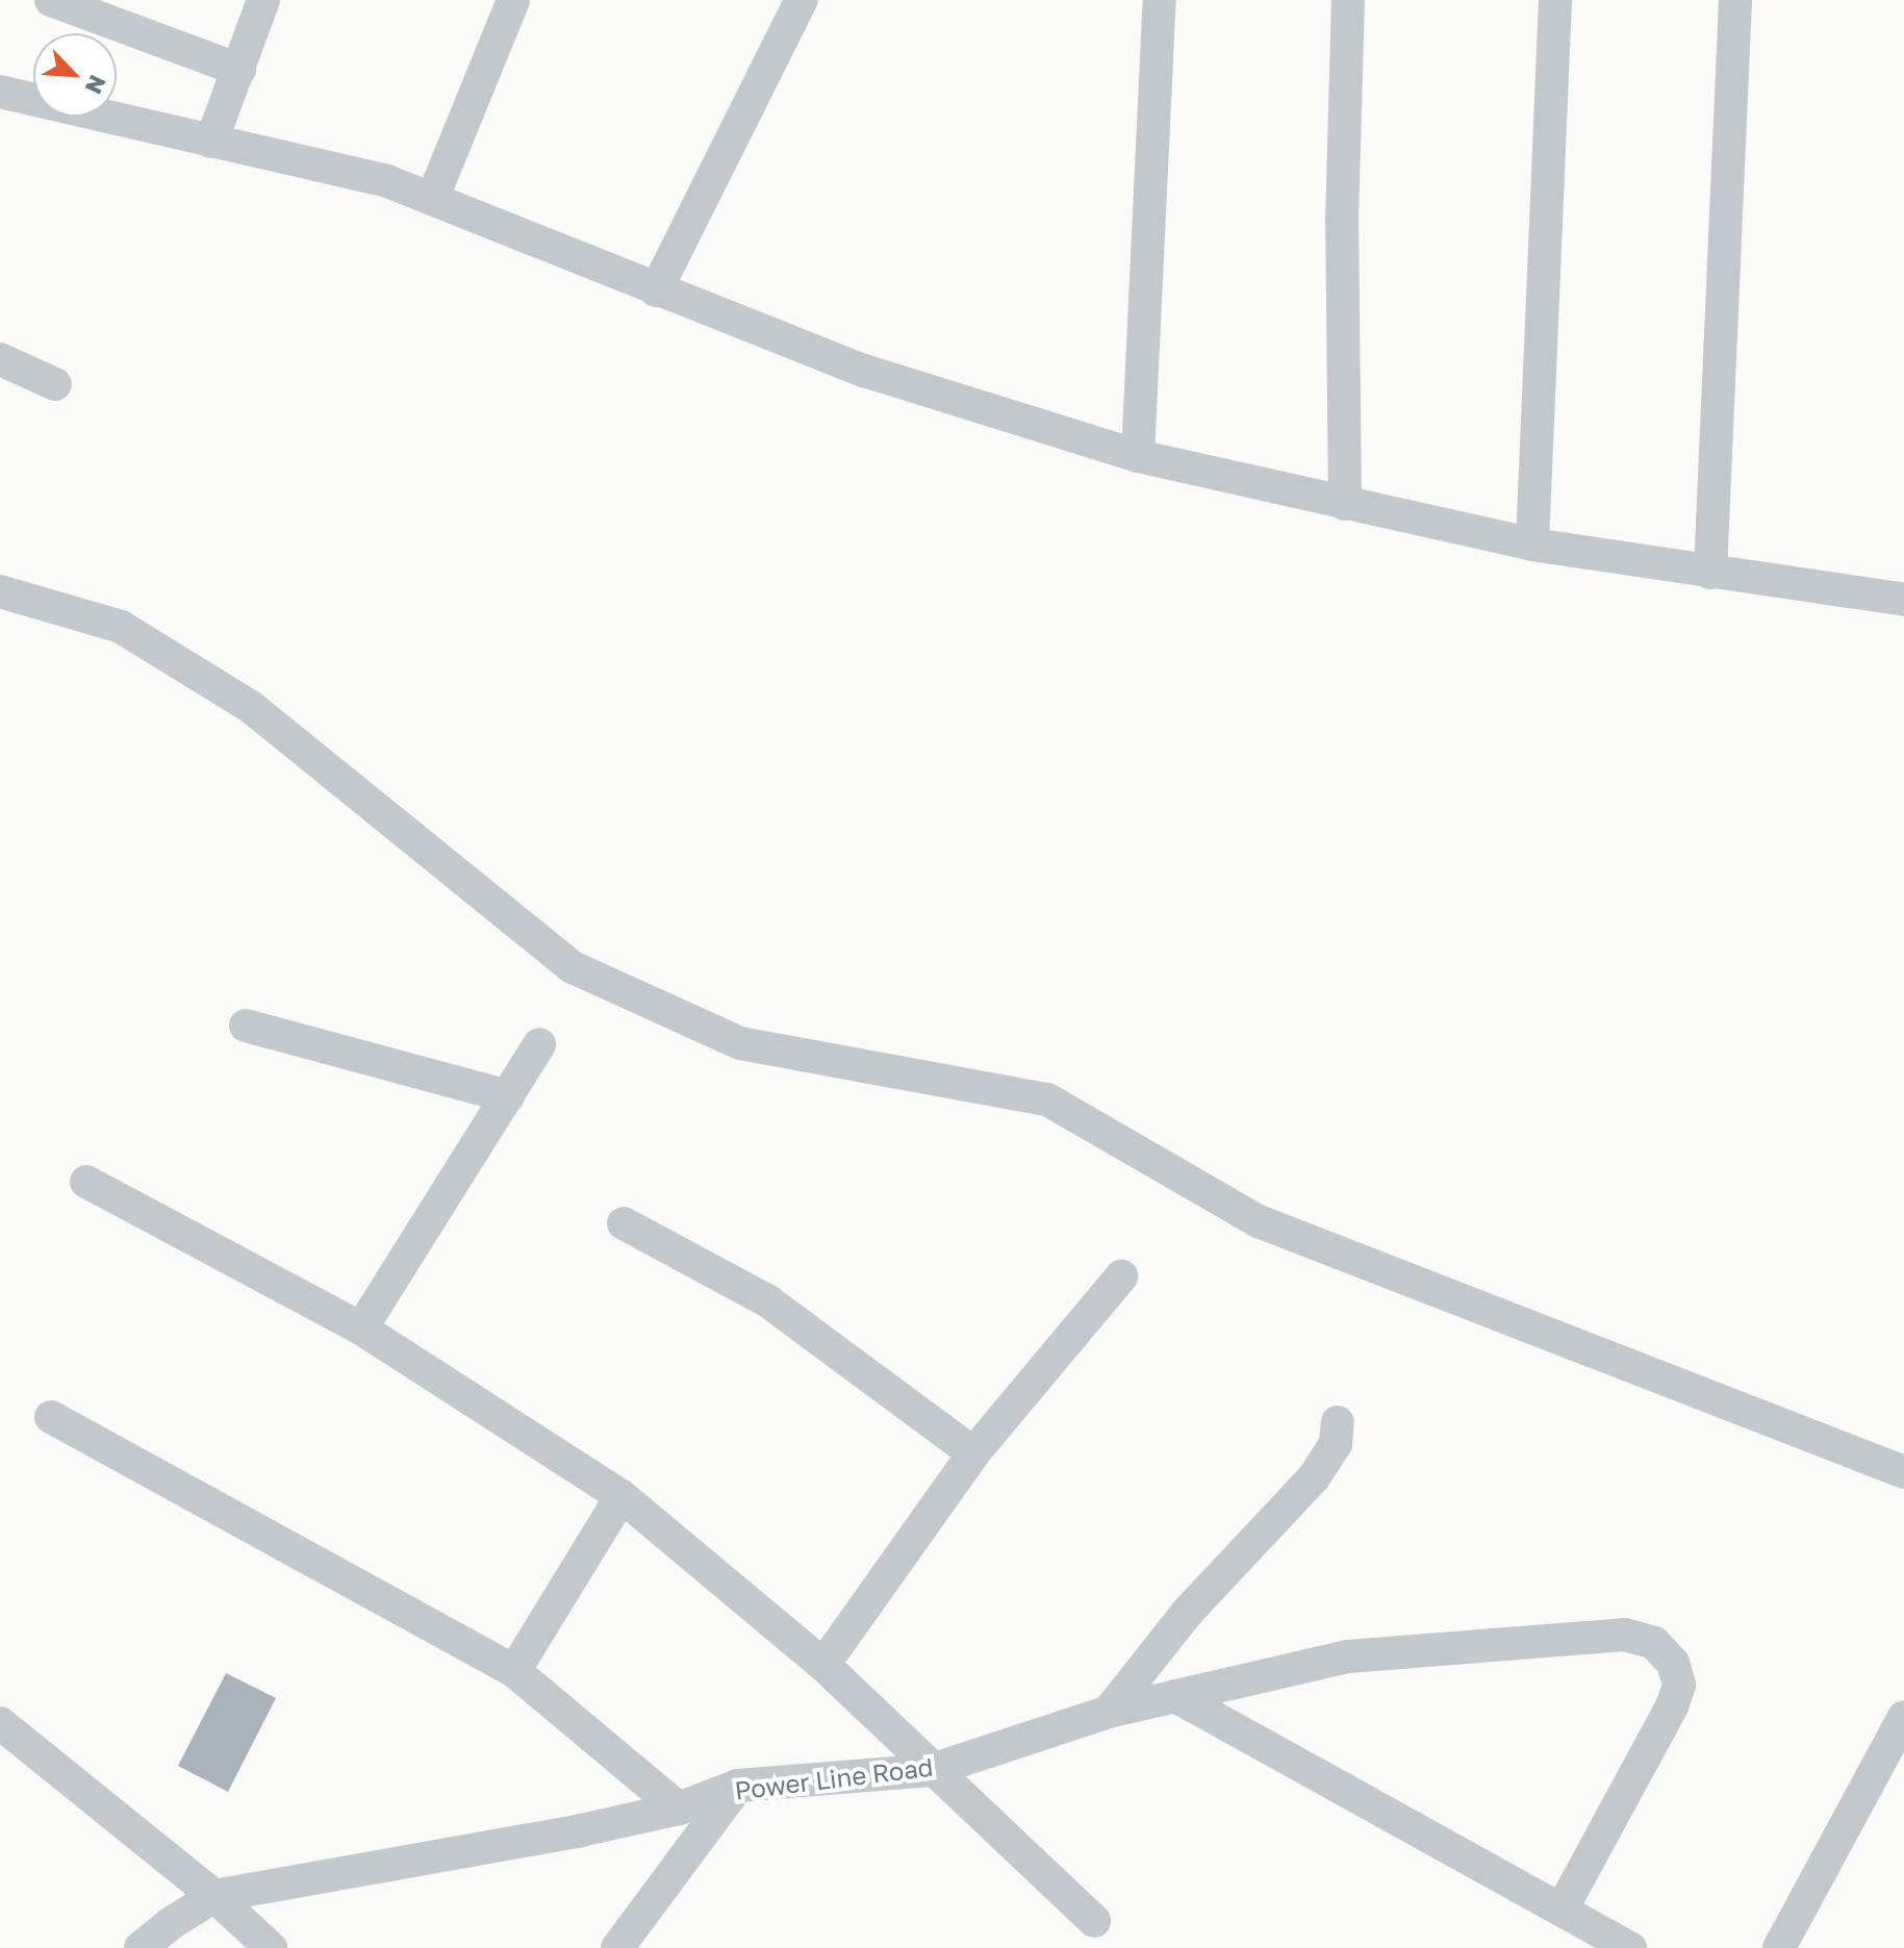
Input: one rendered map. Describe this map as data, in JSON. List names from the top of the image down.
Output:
{
  "streets": {
    "street": ["Power Line Road"]
  },
  "north": "bottom right"
}
